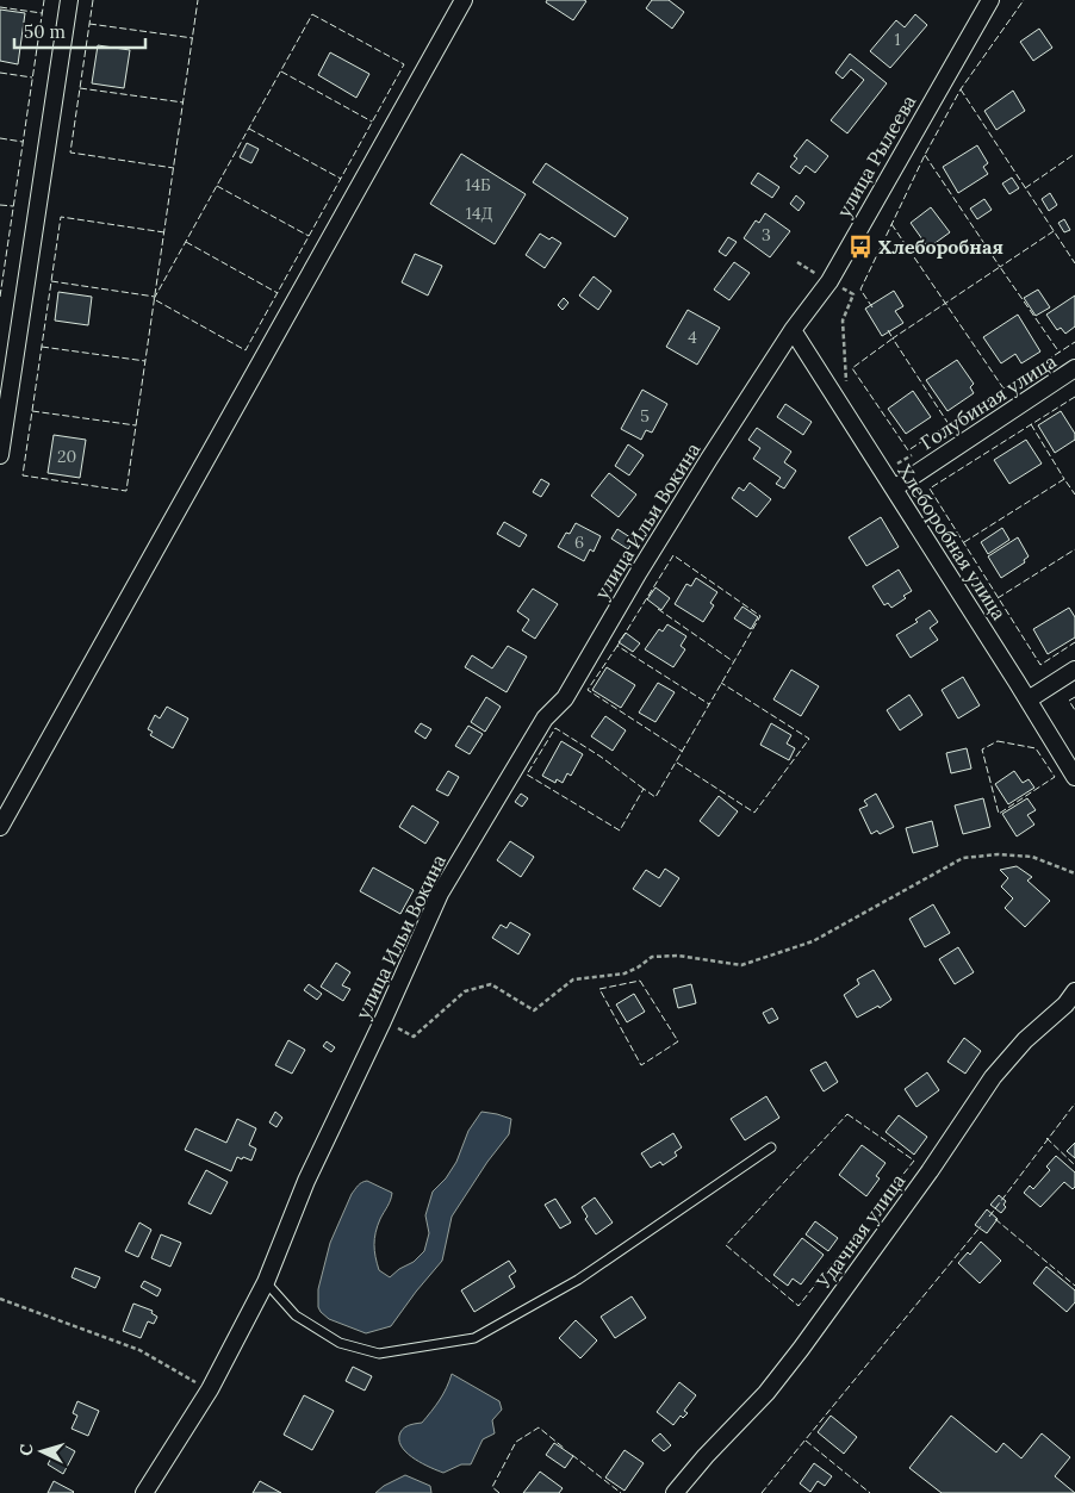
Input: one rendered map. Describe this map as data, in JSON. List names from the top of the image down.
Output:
{
  "streets": {
    "street": [
      "улица Рылеева",
      "Голубиная улица",
      "улица Ильи Вокина",
      "Хлеборобная улица",
      "Удачная улица"
    ]
  },
  "crossings": [
    ["улица Рылеева", "улица Ильи Вокина"],
    ["улица Рылеева", "Хлеборобная улица"],
    ["Голубиная улица", "Хлеборобная улица"],
    ["улица Ильи Вокина", "Хлеборобная улица"]
  ],
  "places": {
    "bus stop": ["Хлеборобная"]
  },
  "house_numbers": [
    "1",
    "14Б",
    "14Д",
    "3",
    "4",
    "5",
    "20",
    "6"
  ],
  "scale_bar": "50 m",
  "north": "left"
}
